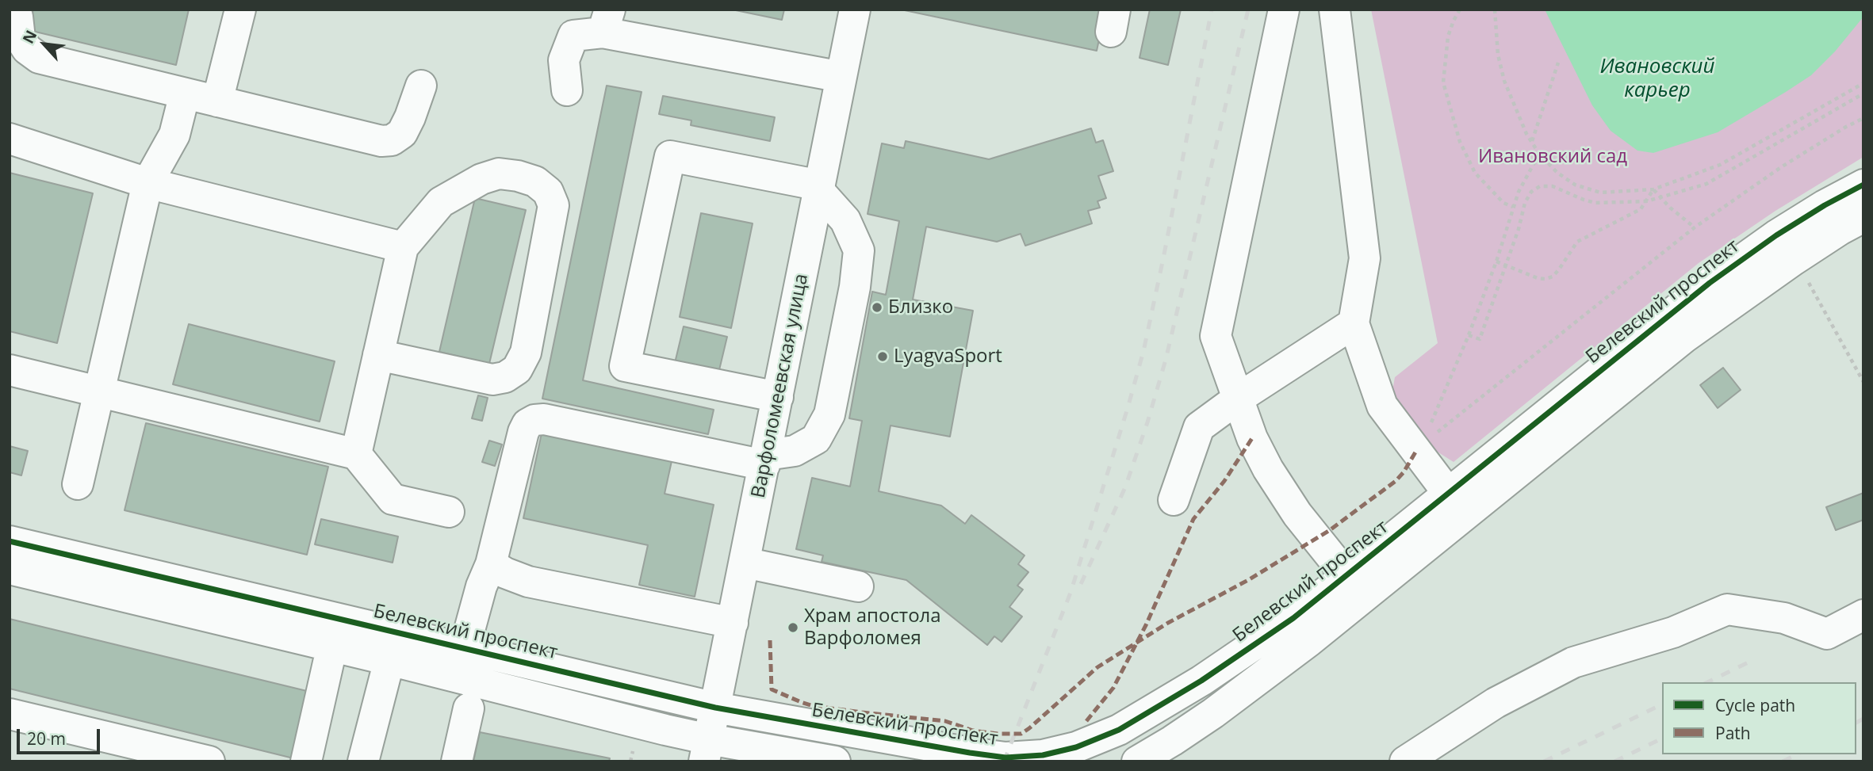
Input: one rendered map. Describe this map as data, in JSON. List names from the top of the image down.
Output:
{
  "streets": {
    "street": ["Белевский проспект", "Варфоломеевская улица"]
  },
  "crossings": [
    ["Белевский проспект", "Варфоломеевская улица"]
  ],
  "water": ["Ивановский карьер"],
  "parks": ["Ивановский сад"],
  "places": ["Близко", "LyagvaSport", "Храм апостола Варфоломея"],
  "legend": ["Cycle path", "Path"],
  "scale_bar": "20 m",
  "north": "top left"
}
